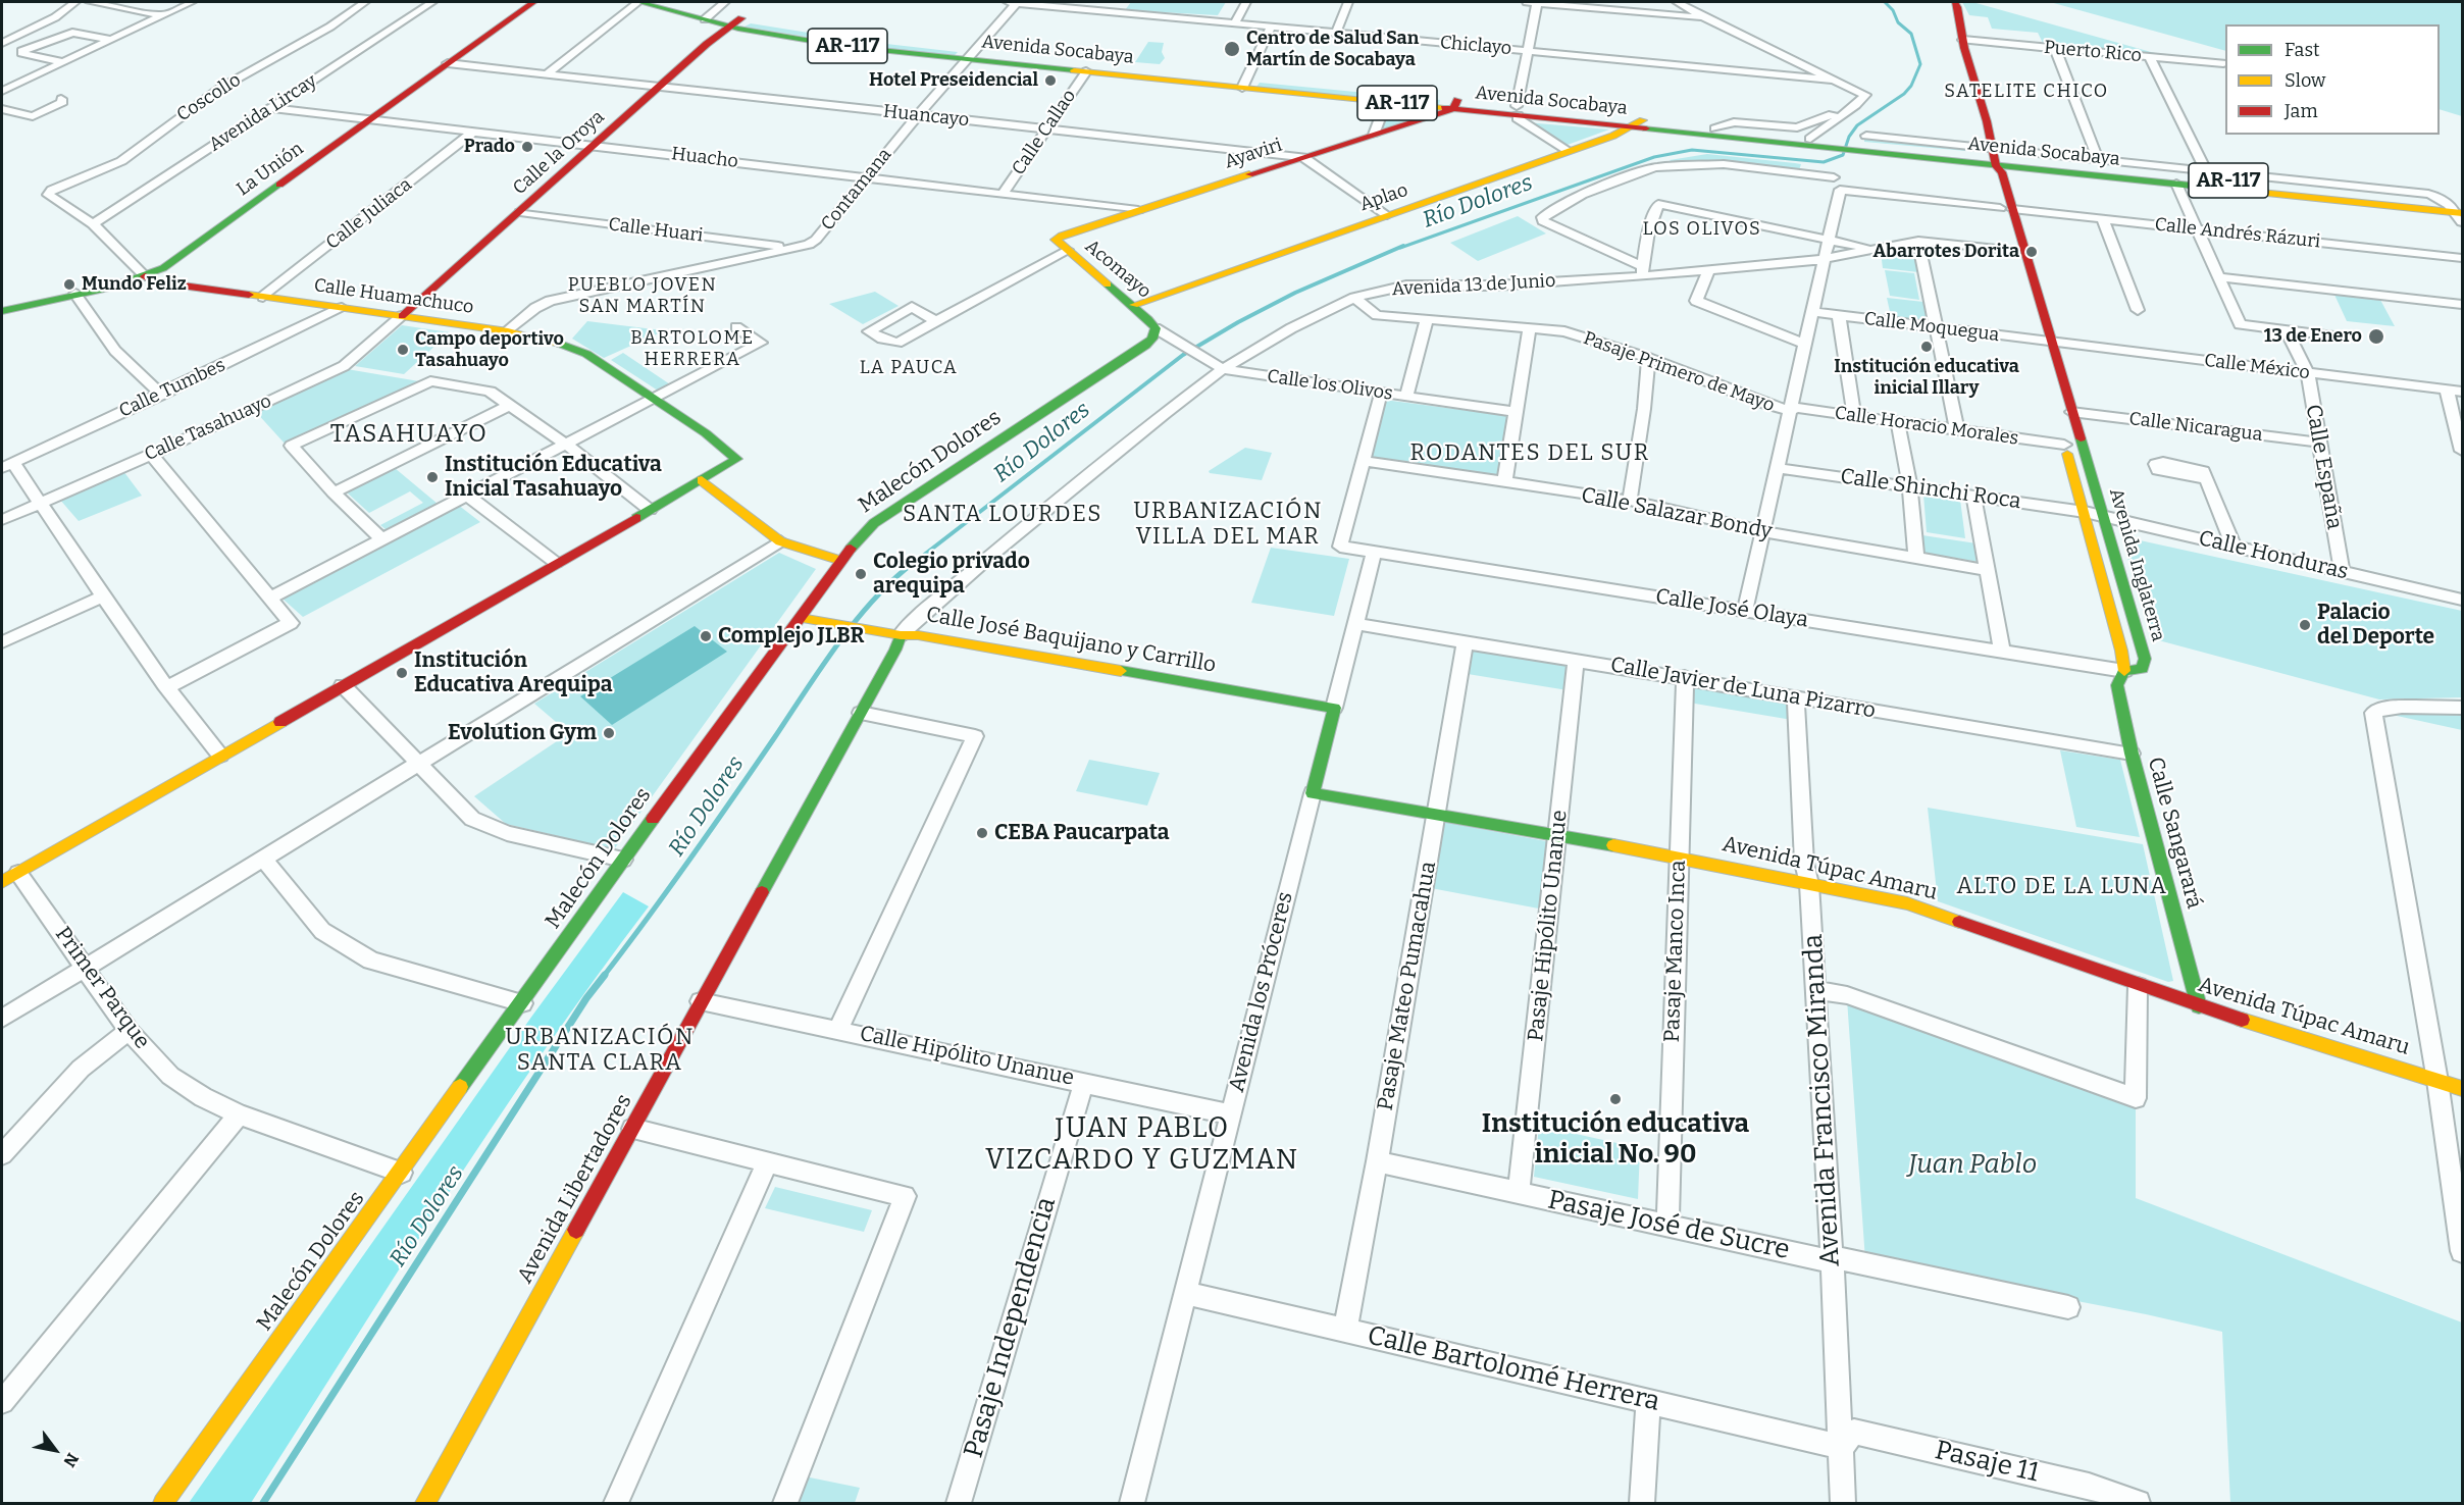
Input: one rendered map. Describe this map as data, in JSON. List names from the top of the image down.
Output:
{
  "streets": {
    "street": [
      "AR-117",
      "Chiclayo",
      "Avenida Socabaya",
      "Puerto Rico",
      "Coscollo",
      "Avenida Lircay",
      "Huancayo",
      "Calle Callao",
      "Calle la Oroya",
      "Ayaviri",
      "Huacho",
      "La Unión",
      "Contamana",
      "Aplao",
      "Calle Juliaca",
      "Calle Huari",
      "Calle Andrés Rázuri",
      "Acomayo",
      "Avenida 13 de Junio",
      "Calle Huamachuco",
      "Calle Moquegua",
      "Calle México",
      "Pasaje Primero de Mayo",
      "Calle los Olivos",
      "Calle Tumbes",
      "Calle Horacio Morales",
      "Calle Nicaragua",
      "Calle Tasahuayo",
      "Malecón Dolores",
      "Calle España",
      "Calle Shinchi Roca",
      "Calle Salazar Bondy",
      "Calle Honduras",
      "Avenida Inglaterra",
      "Calle José Olaya",
      "Calle José Baquijano y Carrillo",
      "Calle Javier de Luna Pizarro",
      "Calle Sangarará",
      "Avenida Túpac Amaru",
      "Pasaje Hipólito Unanue",
      "Pasaje Manco Inca",
      "Pasaje Mateo Pumacahua",
      "Primer Parque",
      "Avenida los Próceres",
      "Calle Hipólito Unanue",
      "Avenida Francisco Miranda",
      "Avenida Libertadores",
      "Pasaje José de Sucre",
      "Pasaje Independencia",
      "Calle Bartolomé Herrera",
      "Pasaje 11"
    ]
  },
  "crossings": [
    ["Chiclayo", "Contamana"],
    ["Avenida Socabaya", "Calle Callao"],
    ["Avenida Socabaya", "Calle la Oroya"],
    ["Avenida Socabaya", "Ayaviri"],
    ["Avenida Socabaya", "Contamana"],
    ["Avenida Socabaya", "Aplao"],
    ["Avenida Socabaya", "Avenida Inglaterra"],
    ["Puerto Rico", "Avenida Inglaterra"],
    ["Coscollo", "Calle Huamachuco"],
    ["Avenida Lircay", "Huacho"],
    ["Avenida Lircay", "Calle Huamachuco"],
    ["Huancayo", "Calle Callao"],
    ["Huancayo", "Calle la Oroya"],
    ["Huancayo", "Ayaviri"],
    ["Huancayo", "La Unión"],
    ["Huancayo", "Contamana"],
    ["Huancayo", "Aplao"],
    ["Calle Callao", "Huacho"],
    ["Calle la Oroya", "Huacho"],
    ["Calle la Oroya", "Calle Huari"],
    ["Calle la Oroya", "Calle Huamachuco"],
    ["Calle la Oroya", "Calle Tasahuayo"],
    ["Ayaviri", "Huacho"],
    ["Ayaviri", "Acomayo"],
    ["Huacho", "La Unión"],
    ["Huacho", "Contamana"],
    ["Huacho", "Calle Juliaca"],
    ["La Unión", "Calle Huamachuco"],
    ["Contamana", "Calle Huari"],
    ["Contamana", "Calle Huamachuco"],
    ["Aplao", "Acomayo"],
    ["Calle Juliaca", "Calle Huamachuco"],
    ["Calle Andrés Rázuri", "Avenida 13 de Junio"],
    ["Calle Andrés Rázuri", "Avenida Inglaterra"],
    ["Acomayo", "Calle los Olivos"],
    ["Acomayo", "Malecón Dolores"],
    ["Avenida 13 de Junio", "Pasaje Primero de Mayo"],
    ["Avenida 13 de Junio", "Calle los Olivos"],
    ["Avenida 13 de Junio", "Avenida Inglaterra"],
    ["Avenida 13 de Junio", "Calle José Baquijano y Carrillo"],
    ["Avenida 13 de Junio", "Avenida Libertadores"],
    ["Calle Huamachuco", "Calle Tumbes"],
    ["Calle Huamachuco", "Calle Tasahuayo"],
    ["Calle Moquegua", "Calle México"],
    ["Calle Moquegua", "Avenida Inglaterra"],
    ["Calle México", "Calle España"],
    ["Calle México", "Avenida Inglaterra"],
    ["Pasaje Primero de Mayo", "Calle Horacio Morales"],
    ["Calle los Olivos", "Malecón Dolores"],
    ["Calle Horacio Morales", "Avenida Inglaterra"],
    ["Calle Nicaragua", "Calle España"],
    ["Calle Nicaragua", "Avenida Inglaterra"],
    ["Malecón Dolores", "Calle José Baquijano y Carrillo"],
    ["Malecón Dolores", "Primer Parque"],
    ["Calle España", "Calle Honduras"],
    ["Calle Shinchi Roca", "Calle Honduras"],
    ["Calle Shinchi Roca", "Avenida Inglaterra"],
    ["Calle Salazar Bondy", "Calle José Olaya"],
    ["Calle Honduras", "Avenida Inglaterra"],
    ["Avenida Inglaterra", "Calle José Olaya"],
    ["Avenida Inglaterra", "Calle Sangarará"],
    ["Calle José Olaya", "Calle Sangarará"],
    ["Calle José Olaya", "Avenida los Próceres"],
    ["Calle José Baquijano y Carrillo", "Avenida los Próceres"],
    ["Calle José Baquijano y Carrillo", "Avenida Libertadores"],
    ["Calle Javier de Luna Pizarro", "Calle Sangarará"],
    ["Calle Javier de Luna Pizarro", "Pasaje Hipólito Unanue"],
    ["Calle Javier de Luna Pizarro", "Pasaje Manco Inca"],
    ["Calle Javier de Luna Pizarro", "Pasaje Mateo Pumacahua"],
    ["Calle Javier de Luna Pizarro", "Avenida los Próceres"],
    ["Calle Javier de Luna Pizarro", "Avenida Francisco Miranda"],
    ["Calle Sangarará", "Avenida Túpac Amaru"],
    ["Avenida Túpac Amaru", "Pasaje Hipólito Unanue"],
    ["Avenida Túpac Amaru", "Pasaje Manco Inca"],
    ["Avenida Túpac Amaru", "Pasaje Mateo Pumacahua"],
    ["Avenida Túpac Amaru", "Avenida los Próceres"],
    ["Avenida Túpac Amaru", "Avenida Francisco Miranda"],
    ["Pasaje Hipólito Unanue", "Pasaje José de Sucre"],
    ["Pasaje Manco Inca", "Pasaje José de Sucre"],
    ["Pasaje Mateo Pumacahua", "Pasaje José de Sucre"],
    ["Pasaje Mateo Pumacahua", "Calle Bartolomé Herrera"],
    ["Avenida los Próceres", "Calle Hipólito Unanue"],
    ["Avenida los Próceres", "Calle Bartolomé Herrera"],
    ["Calle Hipólito Unanue", "Avenida Libertadores"],
    ["Calle Hipólito Unanue", "Pasaje Independencia"],
    ["Avenida Francisco Miranda", "Pasaje José de Sucre"],
    ["Avenida Francisco Miranda", "Calle Bartolomé Herrera"],
    ["Avenida Francisco Miranda", "Pasaje 11"],
    ["Calle Bartolomé Herrera", "Pasaje 11"]
  ],
  "districts": [
    "SATELITE CHICO",
    "LOS OLIVOS",
    "PUEBLO JOVEN SAN MARTÍN",
    "BARTOLOME HERRERA",
    "LA PAUCA",
    "TASAHUAYO",
    "RODANTES DEL SUR",
    "URBANIZACIÓN VILLA DEL MAR",
    "SANTA LOURDES",
    "ALTO DE LA LUNA",
    "URBANIZACIÓN SANTA CLARA",
    "JUAN PABLO VIZCARDO Y GUZMAN"
  ],
  "water": ["Río Dolores"],
  "parks": ["Juan Pablo"],
  "places": [
    "Centro de Salud San Martín de Socabaya",
    "Hotel Preseidencial",
    "Prado",
    "Abarrotes Dorita",
    "Mundo Feliz",
    "13 de Enero",
    "Institución educativa inicial Illary",
    "Campo deportivo Tasahuayo",
    "Institución Educativa Inicial Tasahuayo",
    "Colegio privado arequipa",
    "Palacio del Deporte",
    "Complejo JLBR",
    "Institución Educativa Arequipa",
    "Evolution Gym",
    "CEBA Paucarpata",
    "Institución educativa inicial No. 90"
  ],
  "legend": ["Fast", "Slow", "Jam"],
  "north": "bottom right"
}
